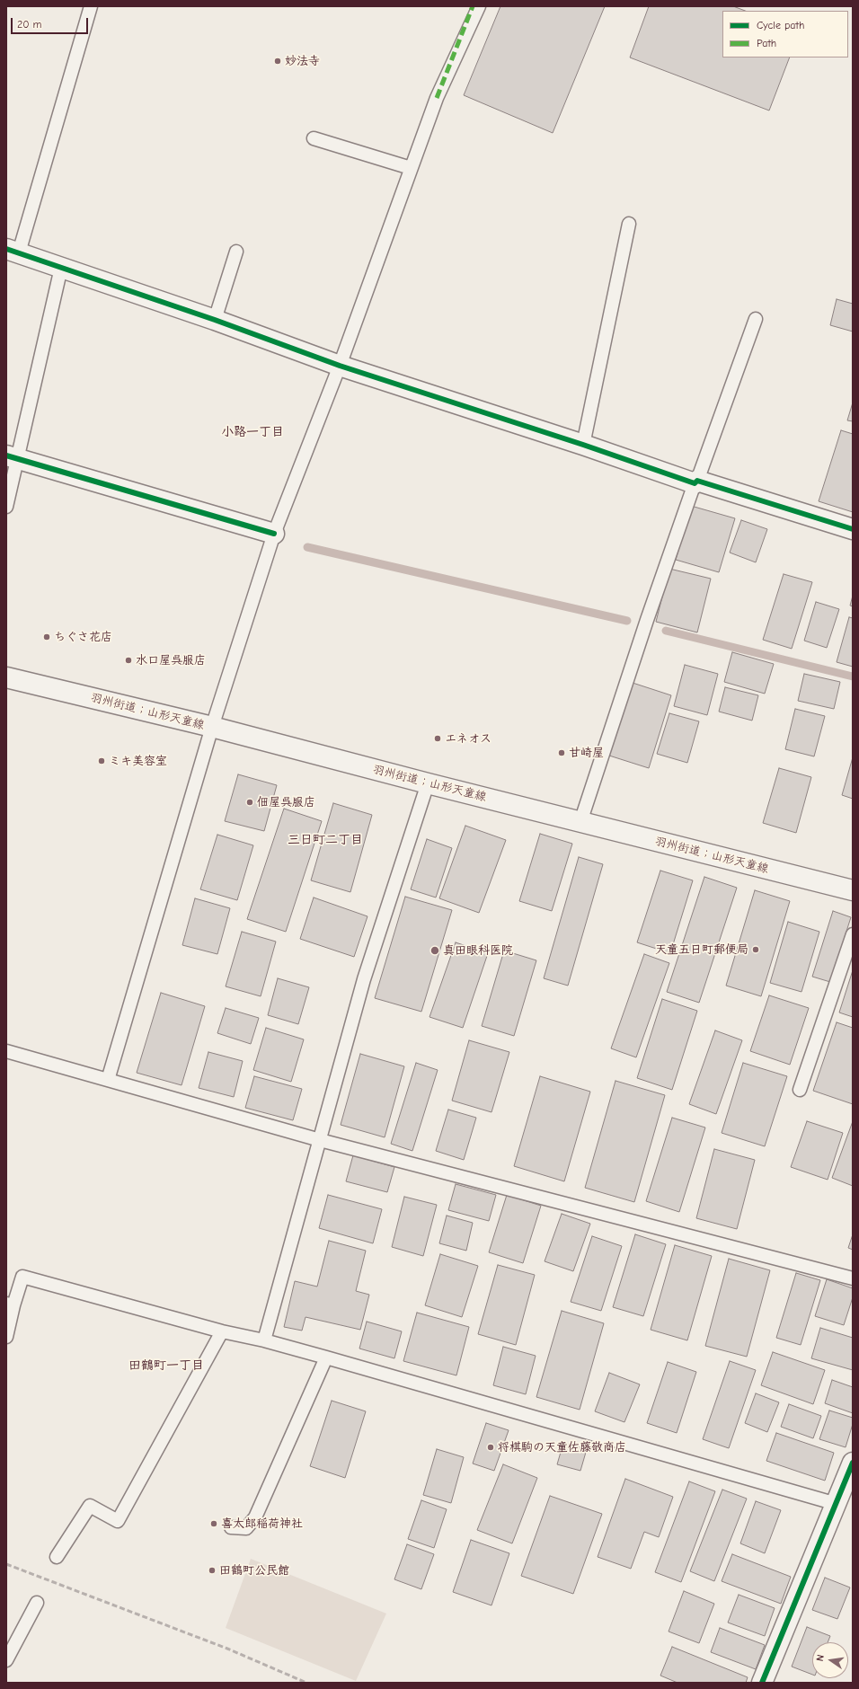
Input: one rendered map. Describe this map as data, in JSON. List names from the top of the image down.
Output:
{
  "streets": {
    "street": ["羽州街道；山形天童線"]
  },
  "districts": ["小路一丁目", "三日町二丁目", "田鶴町一丁目"],
  "places": [
    "妙法寺",
    "ちぐさ花店",
    "水口屋呉服店",
    "エネオス",
    "甘崎屋",
    "ミキ美容室",
    "佃屋呉服店",
    "天童五日町郵便局",
    "真田眼科医院",
    "将棋駒の天童佐藤敬商店",
    "喜太郎稲荷神社",
    "田鶴町公民館"
  ],
  "legend": ["Cycle path", "Path"],
  "scale_bar": "20 m",
  "north": "left"
}
